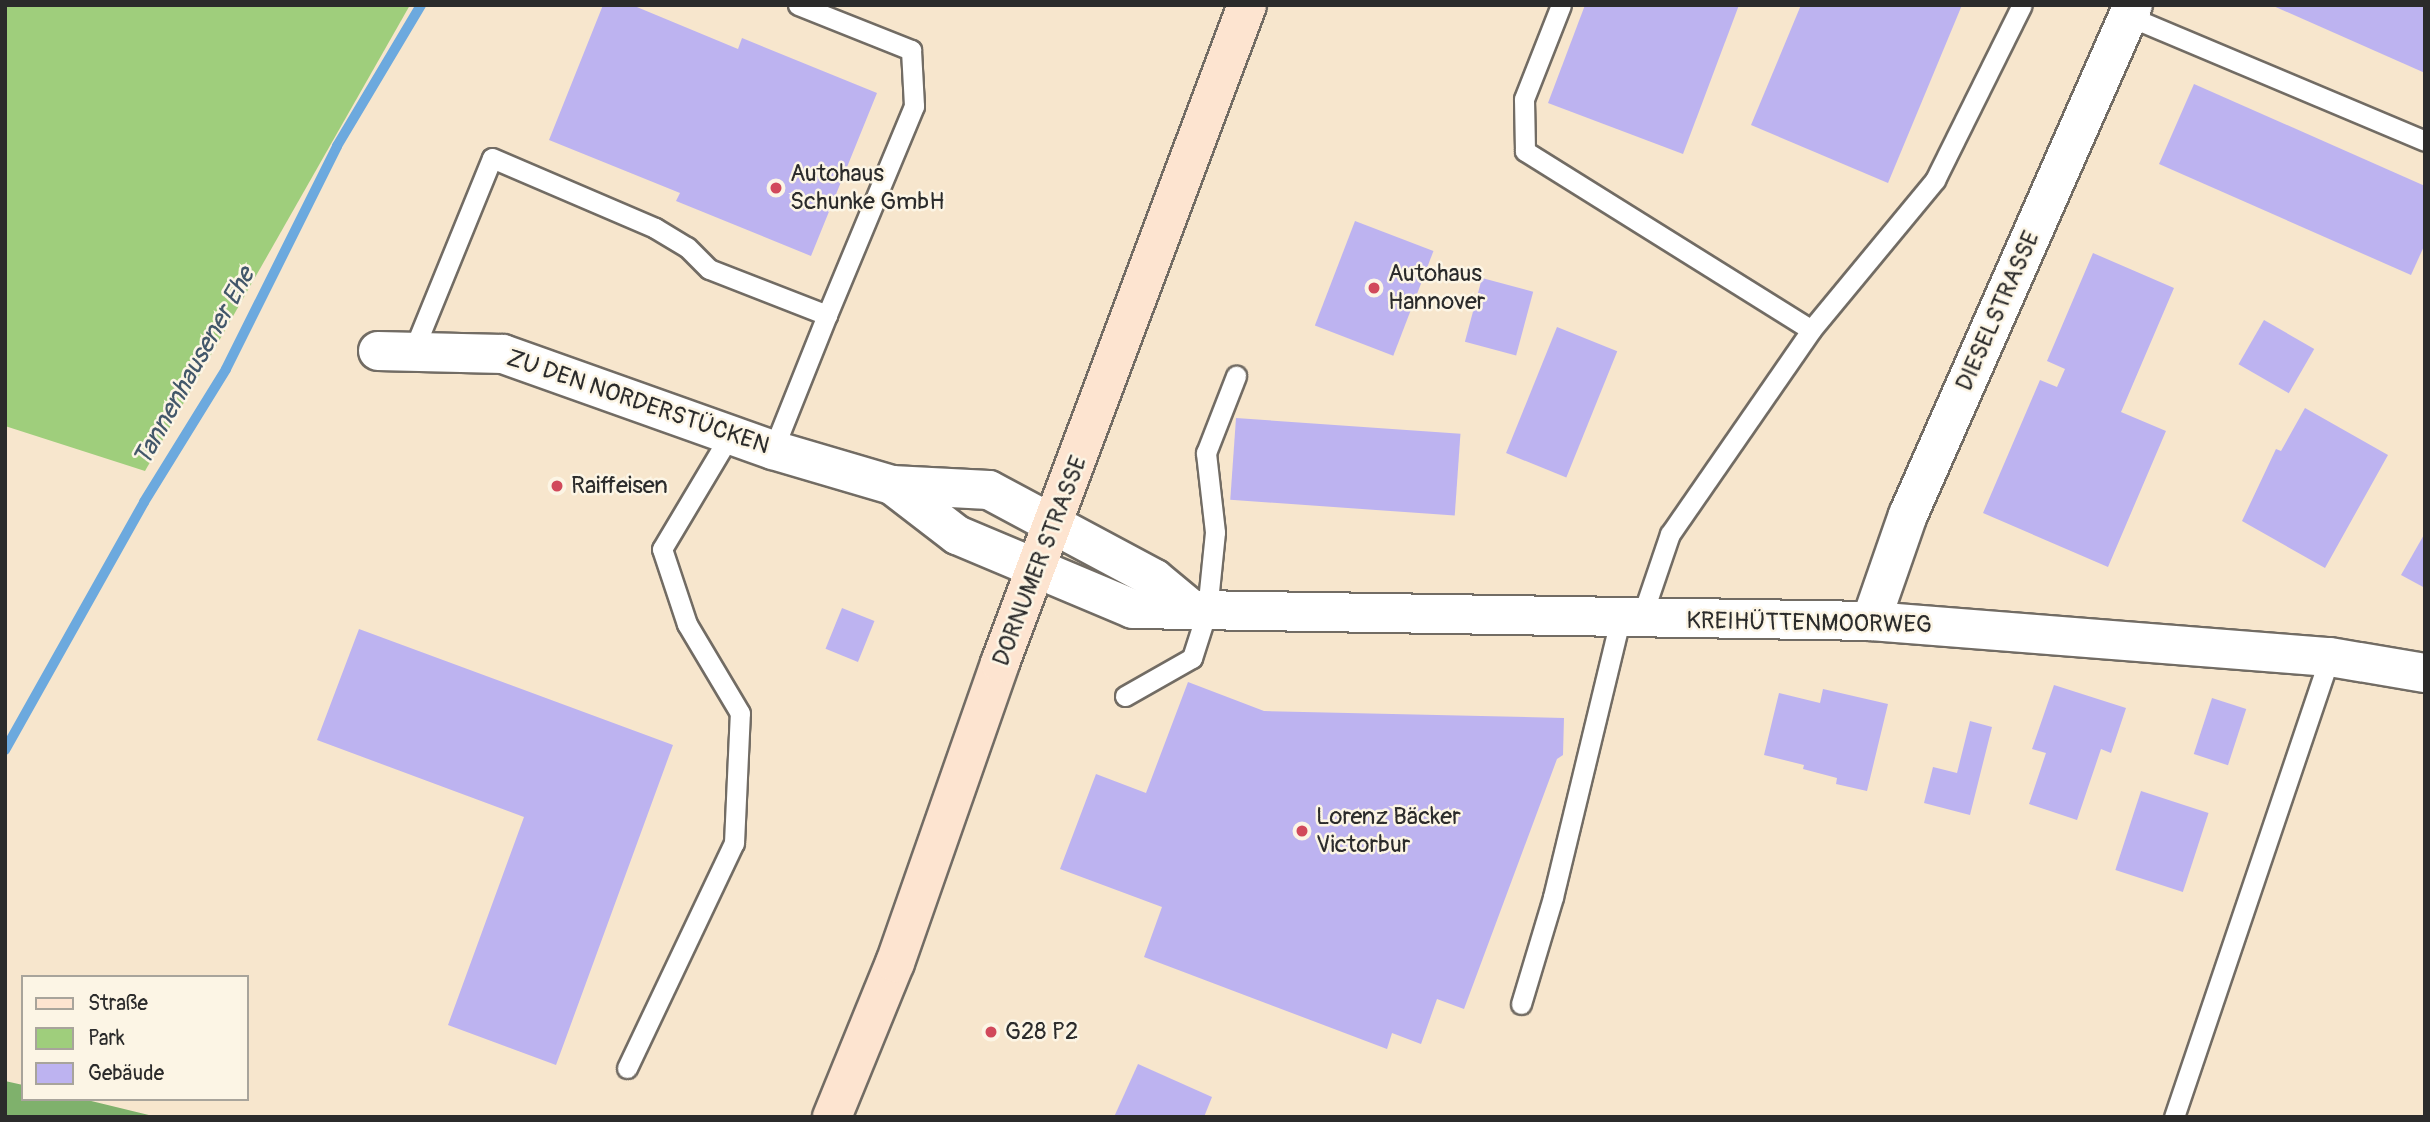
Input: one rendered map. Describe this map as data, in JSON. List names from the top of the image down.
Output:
{
  "streets": {
    "main road": ["DORNUMER STRASSE"],
    "street": ["DIESELSTRASSE", "ZU DEN NORDERSTÜCKEN", "KREIHÜTTENMOORWEG"]
  },
  "crossings": [
    ["DIESELSTRASSE", "KREIHÜTTENMOORWEG"],
    ["ZU DEN NORDERSTÜCKEN", "DORNUMER STRASSE"],
    ["ZU DEN NORDERSTÜCKEN", "KREIHÜTTENMOORWEG"],
    ["DORNUMER STRASSE", "KREIHÜTTENMOORWEG"]
  ],
  "water": ["Tannenhausener Ehe"],
  "places": [
    "Autohaus Schunke GmbH",
    "Autohaus Hannover",
    "Raiffeisen",
    "Lorenz Bäcker Victorbur",
    "G28 P2"
  ],
  "legend": ["Straße", "Park", "Gebäude"]
}
